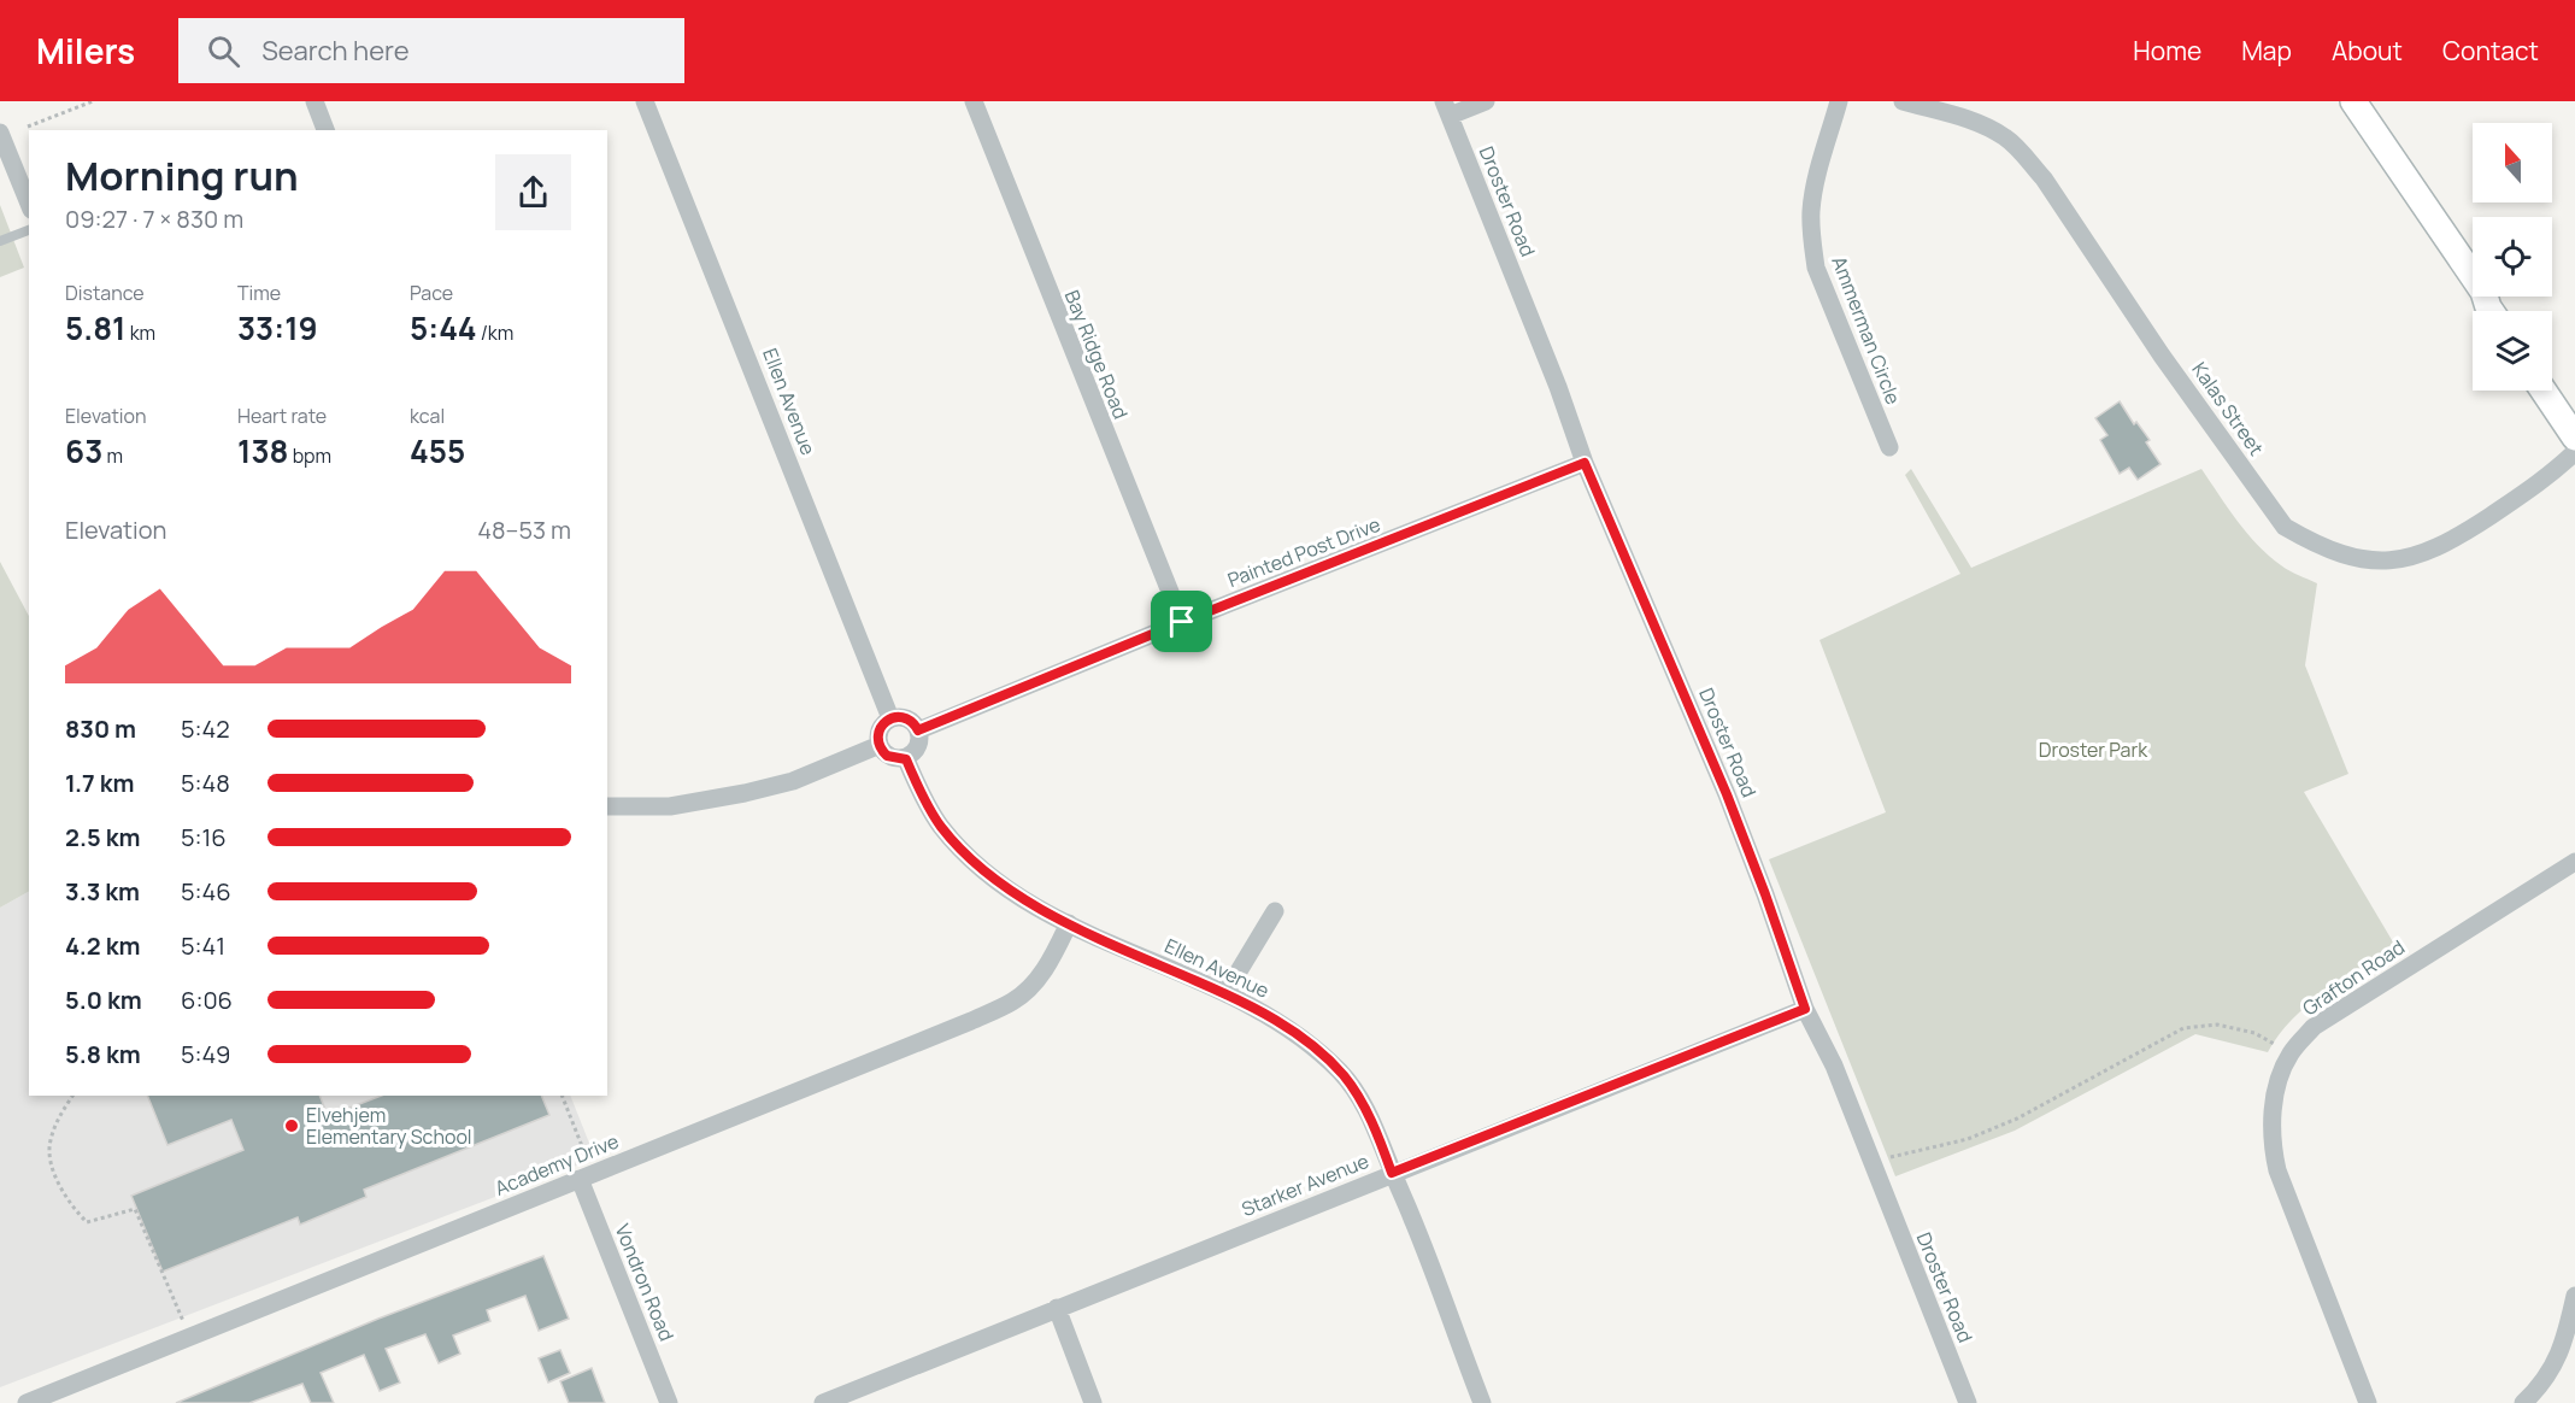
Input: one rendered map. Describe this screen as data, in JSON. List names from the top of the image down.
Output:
{
  "streets": {
    "street": [
      "Droster Road",
      "Ammerman Circle",
      "Bay Ridge Road",
      "Ellen Avenue",
      "Kalas Street",
      "Painted Post Drive",
      "Grafton Road",
      "Academy Drive",
      "Starker Avenue",
      "Vondron Road"
    ]
  },
  "crossings": [
    ["Droster Road", "Painted Post Drive"],
    ["Droster Road", "Starker Avenue"],
    ["Bay Ridge Road", "Painted Post Drive"],
    ["Ellen Avenue", "Painted Post Drive"],
    ["Ellen Avenue", "Academy Drive"],
    ["Ellen Avenue", "Starker Avenue"],
    ["Academy Drive", "Vondron Road"]
  ],
  "parks": ["Droster Park"],
  "places": ["Elvehjem Elementary School"],
  "north": "top",
  "page": {
    "header": "Milers",
    "search": "Search here",
    "nav": [
      "Home",
      "Map",
      "About",
      "Contact"
    ],
    "heading": ["Morning run", "09:27 · 7 × 830 m"],
    "stats": [
      ["Distance", "5.81 km"],
      ["Time", "33:19"],
      ["Pace", "5:44 /km"],
      ["Elevation", "63 m"],
      ["Heart rate", "138 bpm"],
      ["kcal", "455"]
    ],
    "chart": ["Elevation", "48–53 m"],
    "list": [
      {
        "name": "830 m",
        "note": "5:42"
      },
      {
        "name": "1.7 km",
        "note": "5:48"
      },
      {
        "name": "2.5 km",
        "note": "5:16"
      },
      {
        "name": "3.3 km",
        "note": "5:46"
      },
      {
        "name": "4.2 km",
        "note": "5:41"
      },
      {
        "name": "5.0 km",
        "note": "6:06"
      },
      {
        "name": "5.8 km",
        "note": "5:49"
      }
    ]
  }
}
